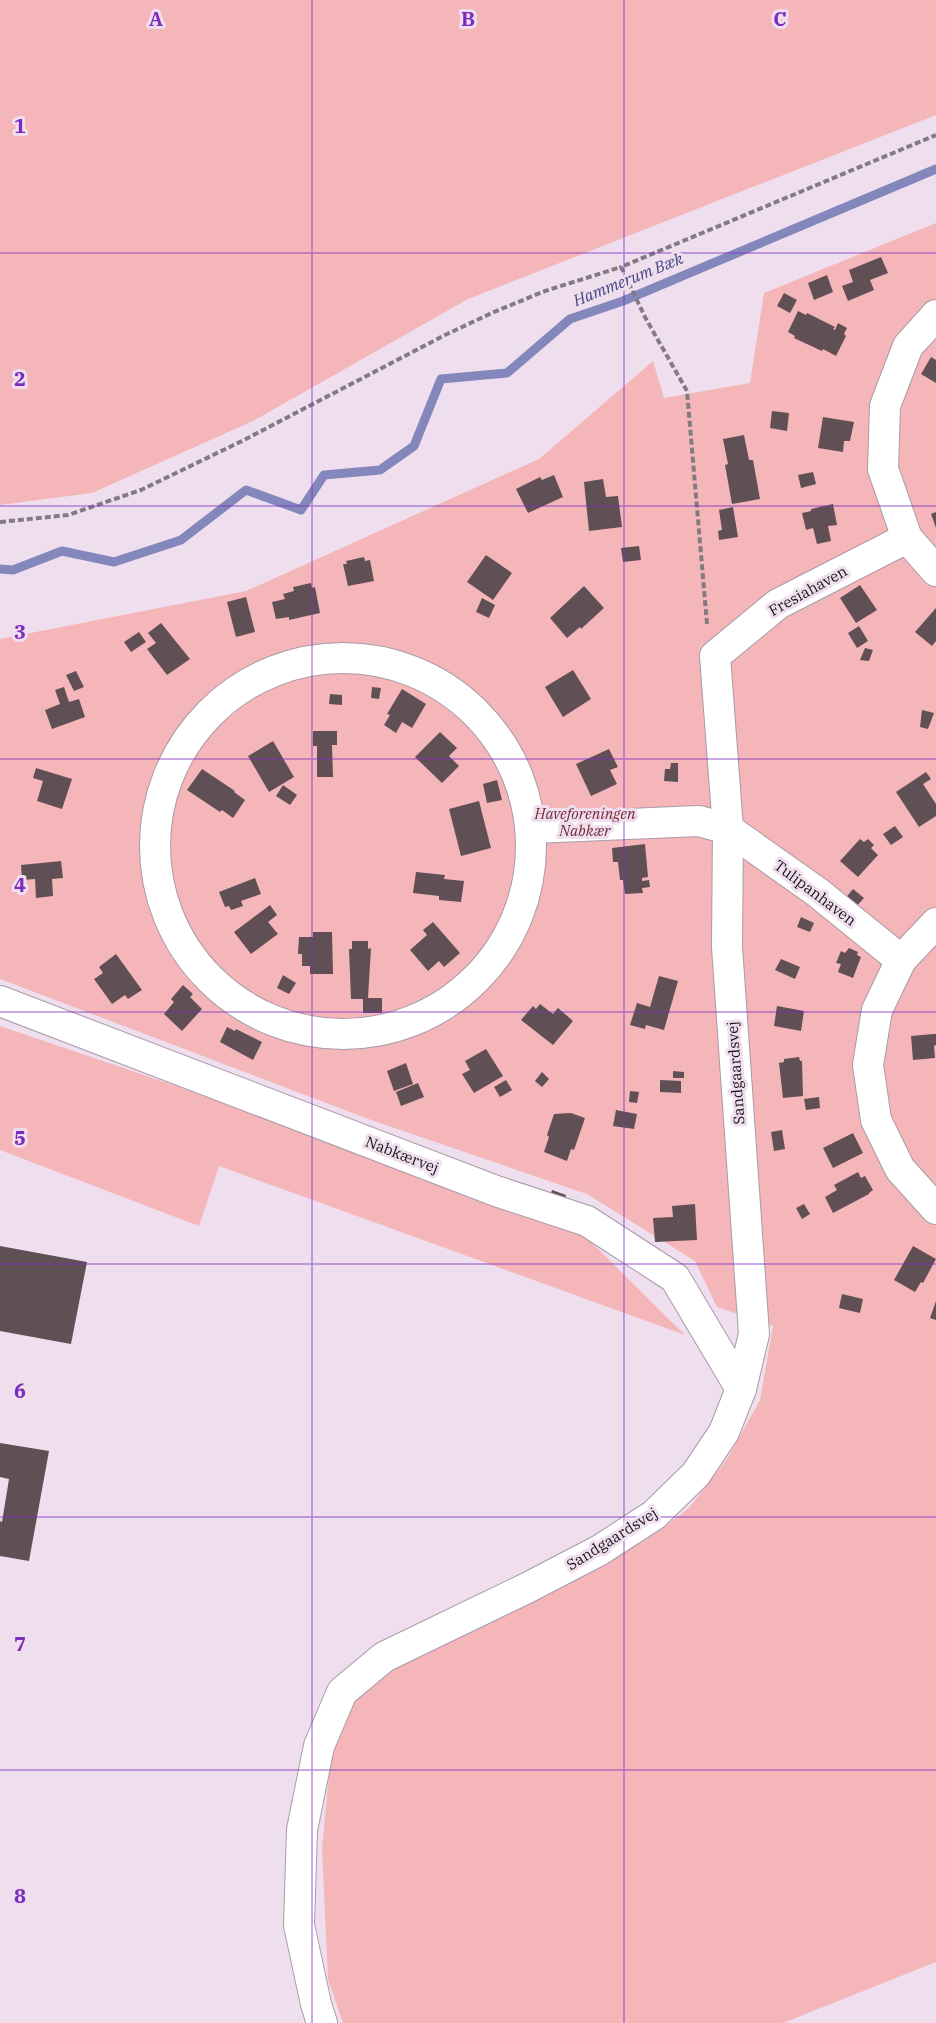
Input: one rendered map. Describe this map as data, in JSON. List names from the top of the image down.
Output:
{
  "streets": {
    "street": [
      "Fresiahaven",
      "Tulipanhaven",
      "Sandgaardsvej",
      "Nabkærvej"
    ]
  },
  "crossings": [
    ["Fresiahaven", "Sandgaardsvej"],
    ["Tulipanhaven", "Sandgaardsvej"],
    ["Sandgaardsvej", "Nabkærvej"]
  ],
  "water": ["Hammerum Bæk"],
  "parks": ["Haveforeningen Nabkær"],
  "grid": {
    "columns": ["A", "B", "C"],
    "rows": [
      "1",
      "2",
      "3",
      "4",
      "5",
      "6",
      "7",
      "8"
    ]
  }
}
